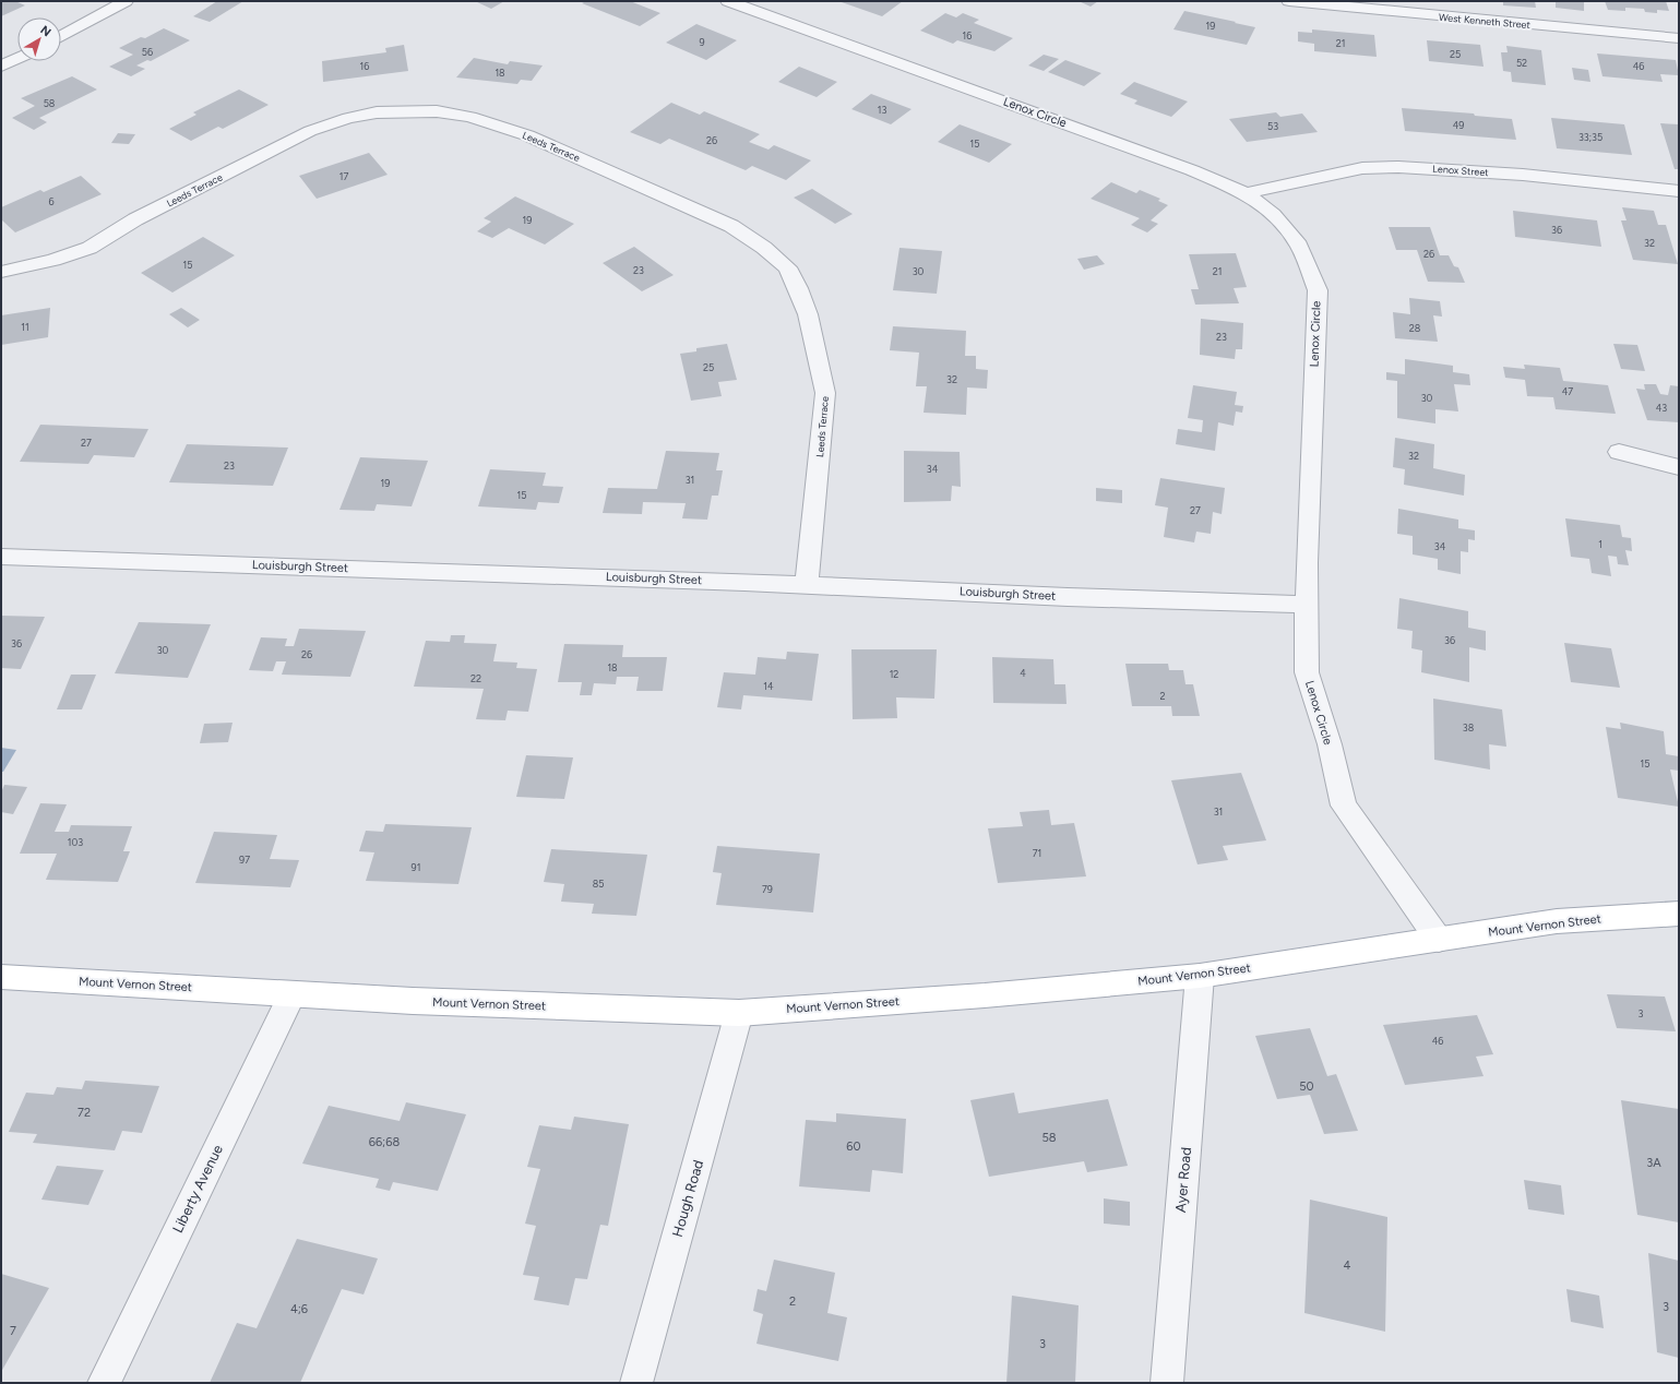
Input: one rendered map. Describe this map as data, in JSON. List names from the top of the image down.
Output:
{
  "streets": {
    "main road": ["Mount Vernon Street"],
    "street": [
      "West Kenneth Street",
      "Lenox Circle",
      "Leeds Terrace",
      "Lenox Street",
      "Louisburgh Street",
      "Ayer Road",
      "Liberty Avenue",
      "Hough Road"
    ]
  },
  "crossings": [
    ["Lenox Circle", "Lenox Street"],
    ["Lenox Circle", "Louisburgh Street"],
    ["Lenox Circle", "Mount Vernon Street"],
    ["Leeds Terrace", "Louisburgh Street"],
    ["Mount Vernon Street", "Ayer Road"],
    ["Mount Vernon Street", "Liberty Avenue"],
    ["Mount Vernon Street", "Hough Road"]
  ],
  "house_numbers": [
    "19",
    "16",
    "9",
    "21",
    "56",
    "25",
    "52",
    "16",
    "46",
    "18",
    "58",
    "13",
    "49",
    "53",
    "33;35",
    "26",
    "15",
    "17",
    "6",
    "19",
    "36",
    "32",
    "26",
    "15",
    "23",
    "30",
    "21",
    "11",
    "28",
    "23",
    "25",
    "32",
    "47",
    "30",
    "43",
    "27",
    "32",
    "23",
    "34",
    "31",
    "19",
    "15",
    "27",
    "1",
    "34",
    "36",
    "36",
    "30",
    "26",
    "18",
    "4",
    "12",
    "22",
    "14",
    "2",
    "38",
    "15",
    "31",
    "103",
    "71",
    "97",
    "91",
    "85",
    "79",
    "3",
    "46",
    "50",
    "72",
    "58",
    "66;68",
    "60",
    "3A",
    "4",
    "2",
    "3",
    "4;6",
    "7",
    "3"
  ],
  "north": "top right"
}
